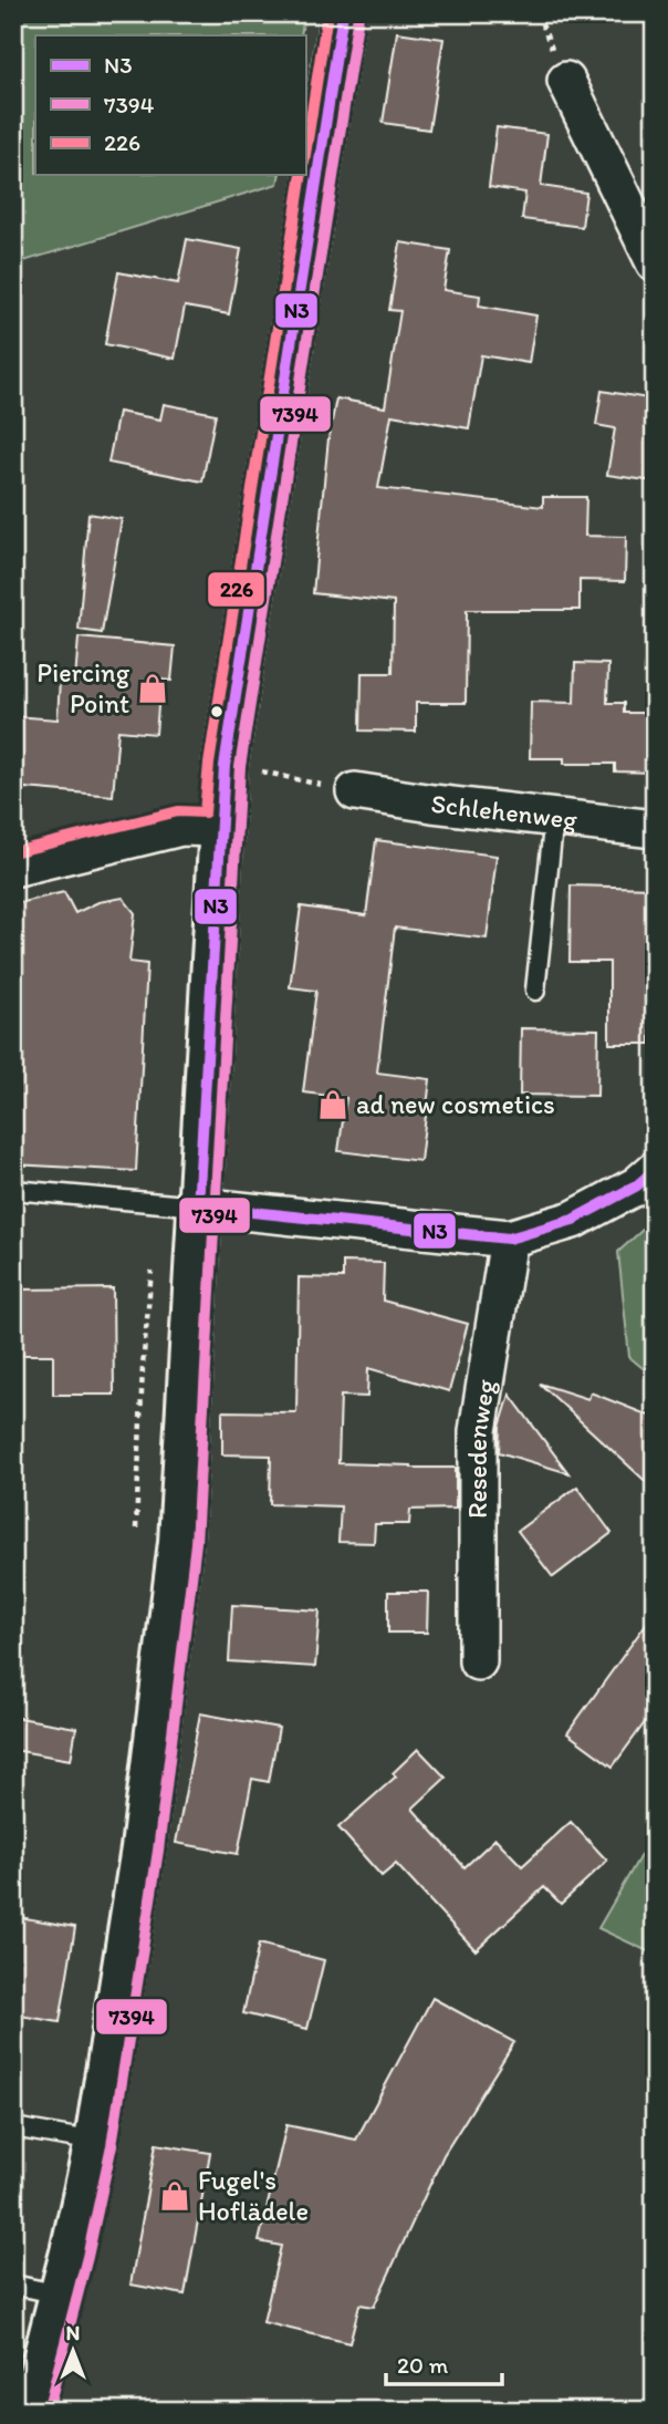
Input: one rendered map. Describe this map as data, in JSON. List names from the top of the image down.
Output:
{
  "streets": {
    "street": ["Schlehenweg", "Resedenweg"]
  },
  "places": {
    "shop": ["Piercing Point", "ad new cosmetics", "Fugel's Hoflädele"]
  },
  "lines": ["transit line N3", "transit line 226", "transit line 7394"],
  "legend": ["N3", "7394", "226"],
  "scale_bar": "20 m",
  "north": "top"
}
